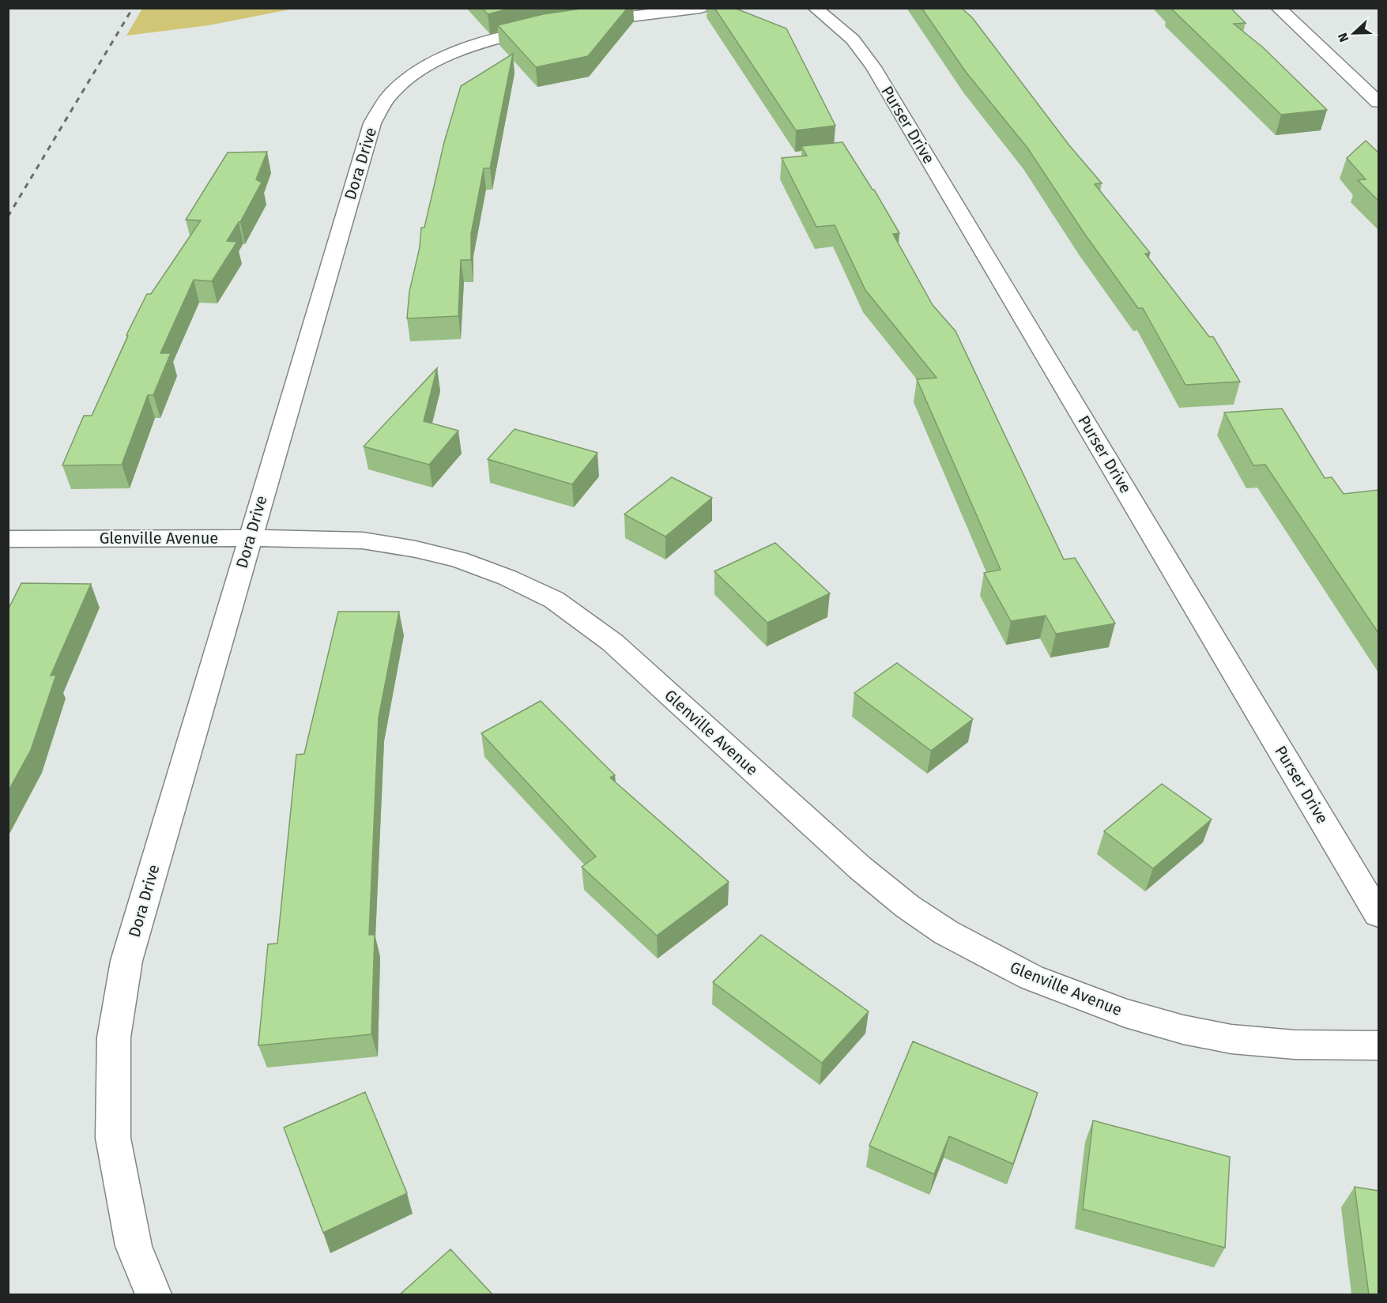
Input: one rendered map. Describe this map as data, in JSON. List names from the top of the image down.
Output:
{
  "streets": {
    "street": ["Purser Drive", "Dora Drive", "Glenville Avenue"]
  },
  "crossings": [
    ["Dora Drive", "Glenville Avenue"]
  ],
  "north": "left"
}
